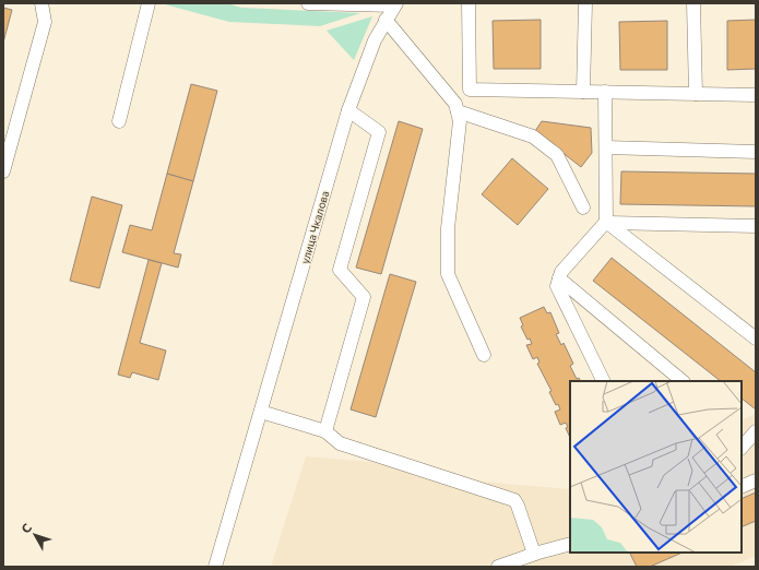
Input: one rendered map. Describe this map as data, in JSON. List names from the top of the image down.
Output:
{
  "streets": {
    "street": ["улица Чкалова"]
  },
  "north": "top left"
}
